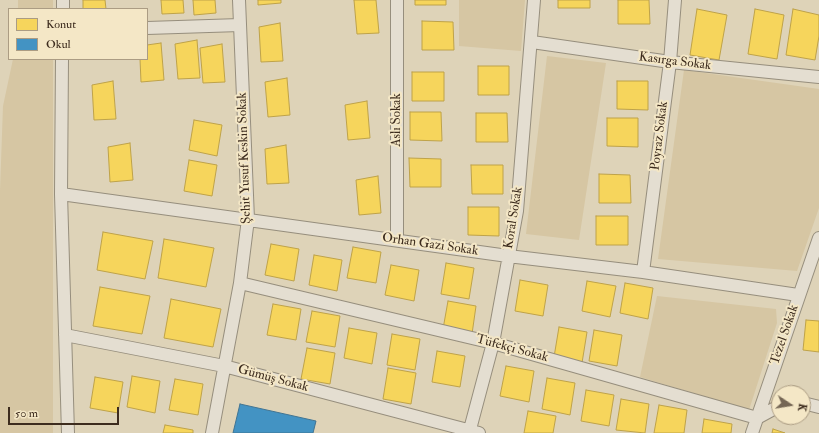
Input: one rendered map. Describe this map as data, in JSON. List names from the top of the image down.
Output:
{
  "streets": {
    "street": [
      "Kasırga Sokak",
      "Aslı Sokak",
      "Poyraz Sokak",
      "Şehit Yusuf Keskin Sokak",
      "Koral Sokak",
      "Orhan Gazi Sokak",
      "Tezel Sokak",
      "Tüfekçi Sokak",
      "Gümüş Sokak"
    ]
  },
  "crossings": [
    ["Kasırga Sokak", "Poyraz Sokak"],
    ["Kasırga Sokak", "Koral Sokak"],
    ["Aslı Sokak", "Orhan Gazi Sokak"],
    ["Poyraz Sokak", "Orhan Gazi Sokak"],
    ["Şehit Yusuf Keskin Sokak", "Orhan Gazi Sokak"],
    ["Şehit Yusuf Keskin Sokak", "Tüfekçi Sokak"],
    ["Şehit Yusuf Keskin Sokak", "Gümüş Sokak"],
    ["Koral Sokak", "Orhan Gazi Sokak"],
    ["Koral Sokak", "Tüfekçi Sokak"],
    ["Koral Sokak", "Gümüş Sokak"],
    ["Orhan Gazi Sokak", "Tezel Sokak"],
    ["Tezel Sokak", "Tüfekçi Sokak"]
  ],
  "legend": ["Konut", "Okul"],
  "scale_bar": "50 m",
  "north": "right"
}
